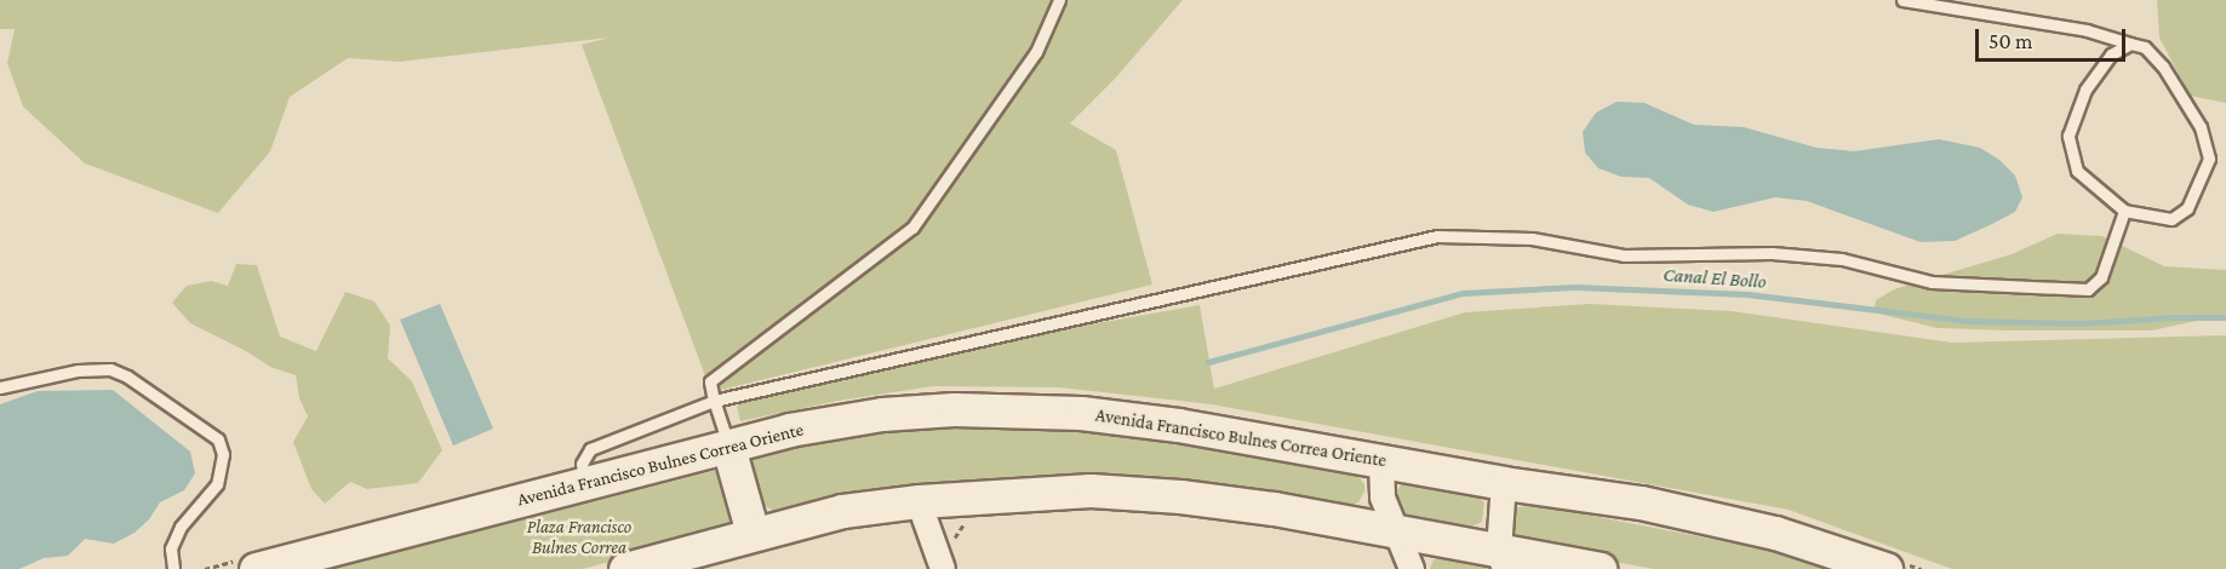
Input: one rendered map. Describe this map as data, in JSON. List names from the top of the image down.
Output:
{
  "streets": {
    "street": ["Avenida Francisco Bulnes Correa Oriente"]
  },
  "water": ["Canal El Bollo"],
  "parks": ["Plaza Francisco Bulnes Correa"],
  "scale_bar": "50 m"
}
